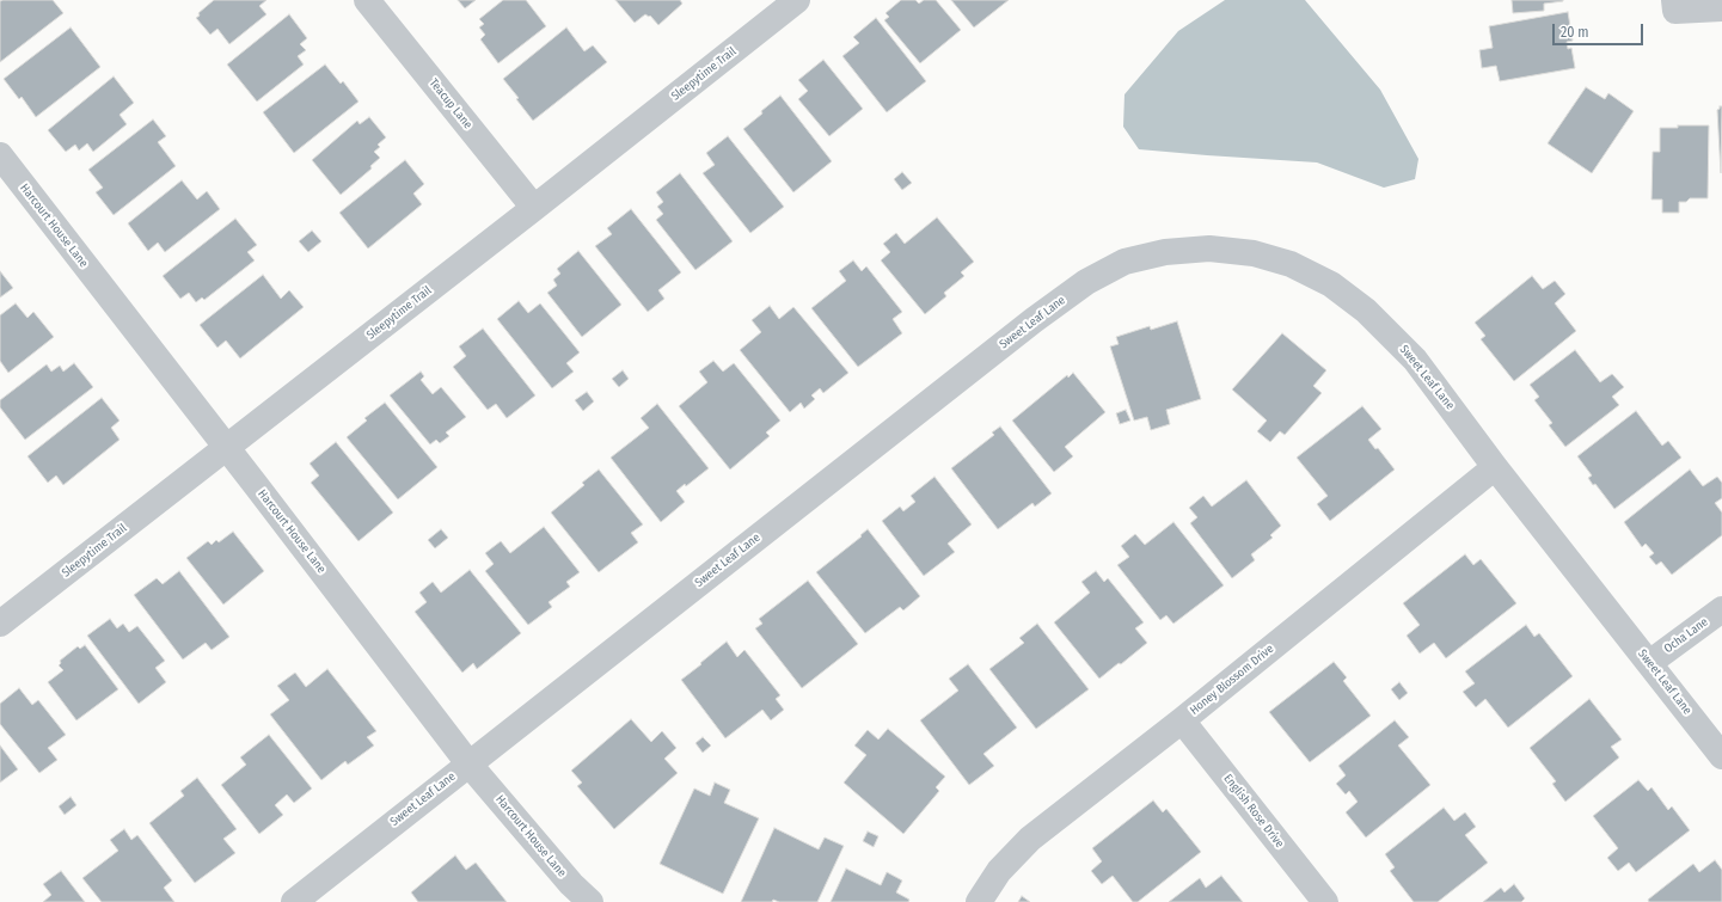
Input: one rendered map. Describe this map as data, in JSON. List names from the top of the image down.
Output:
{
  "streets": {
    "street": [
      "Sleepytime Trail",
      "Teacup Lane",
      "Harcourt House Lane",
      "Sweet Leaf Lane",
      "Ocha Lane",
      "Honey Blossom Drive",
      "English Rose Drive"
    ]
  },
  "crossings": [
    ["Sleepytime Trail", "Teacup Lane"],
    ["Sleepytime Trail", "Harcourt House Lane"],
    ["Harcourt House Lane", "Sweet Leaf Lane"],
    ["Sweet Leaf Lane", "Ocha Lane"],
    ["Sweet Leaf Lane", "Honey Blossom Drive"],
    ["Honey Blossom Drive", "English Rose Drive"]
  ],
  "scale_bar": "20 m"
}
